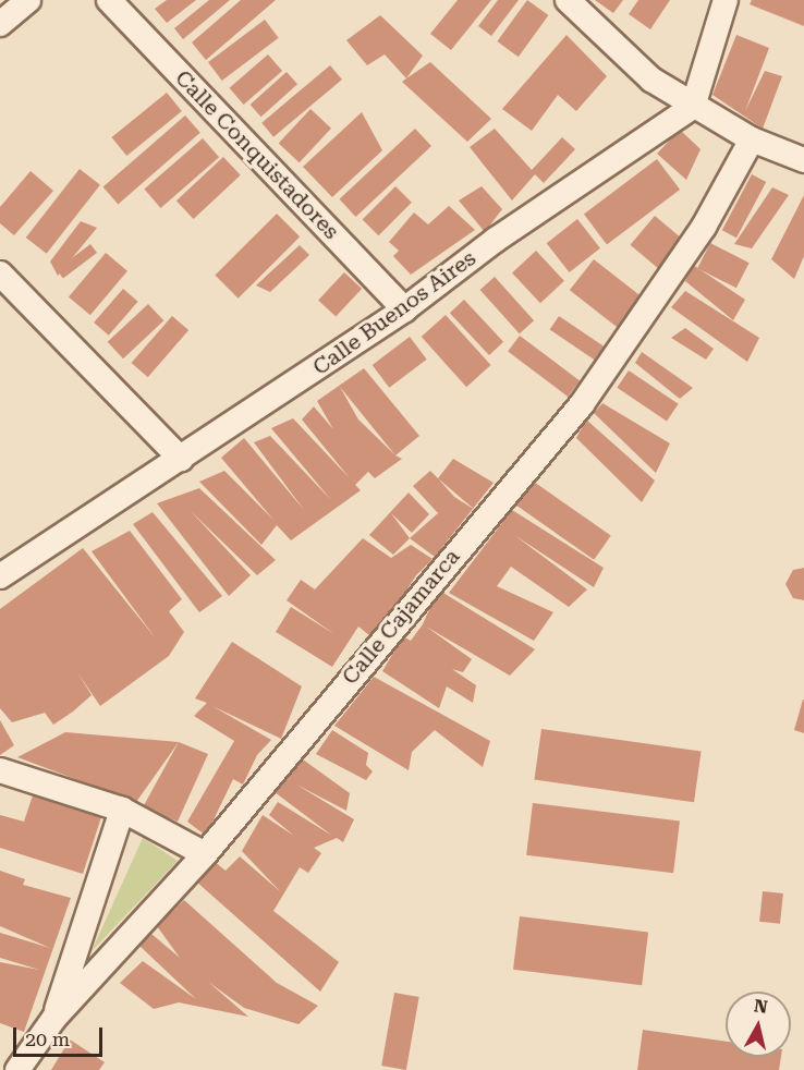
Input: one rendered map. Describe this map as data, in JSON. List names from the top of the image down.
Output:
{
  "streets": {
    "street": ["Calle Conquistadores", "Calle Buenos Aires", "Calle Cajamarca"]
  },
  "crossings": [
    ["Calle Conquistadores", "Calle Buenos Aires"]
  ],
  "scale_bar": "20 m",
  "north": "top"
}
